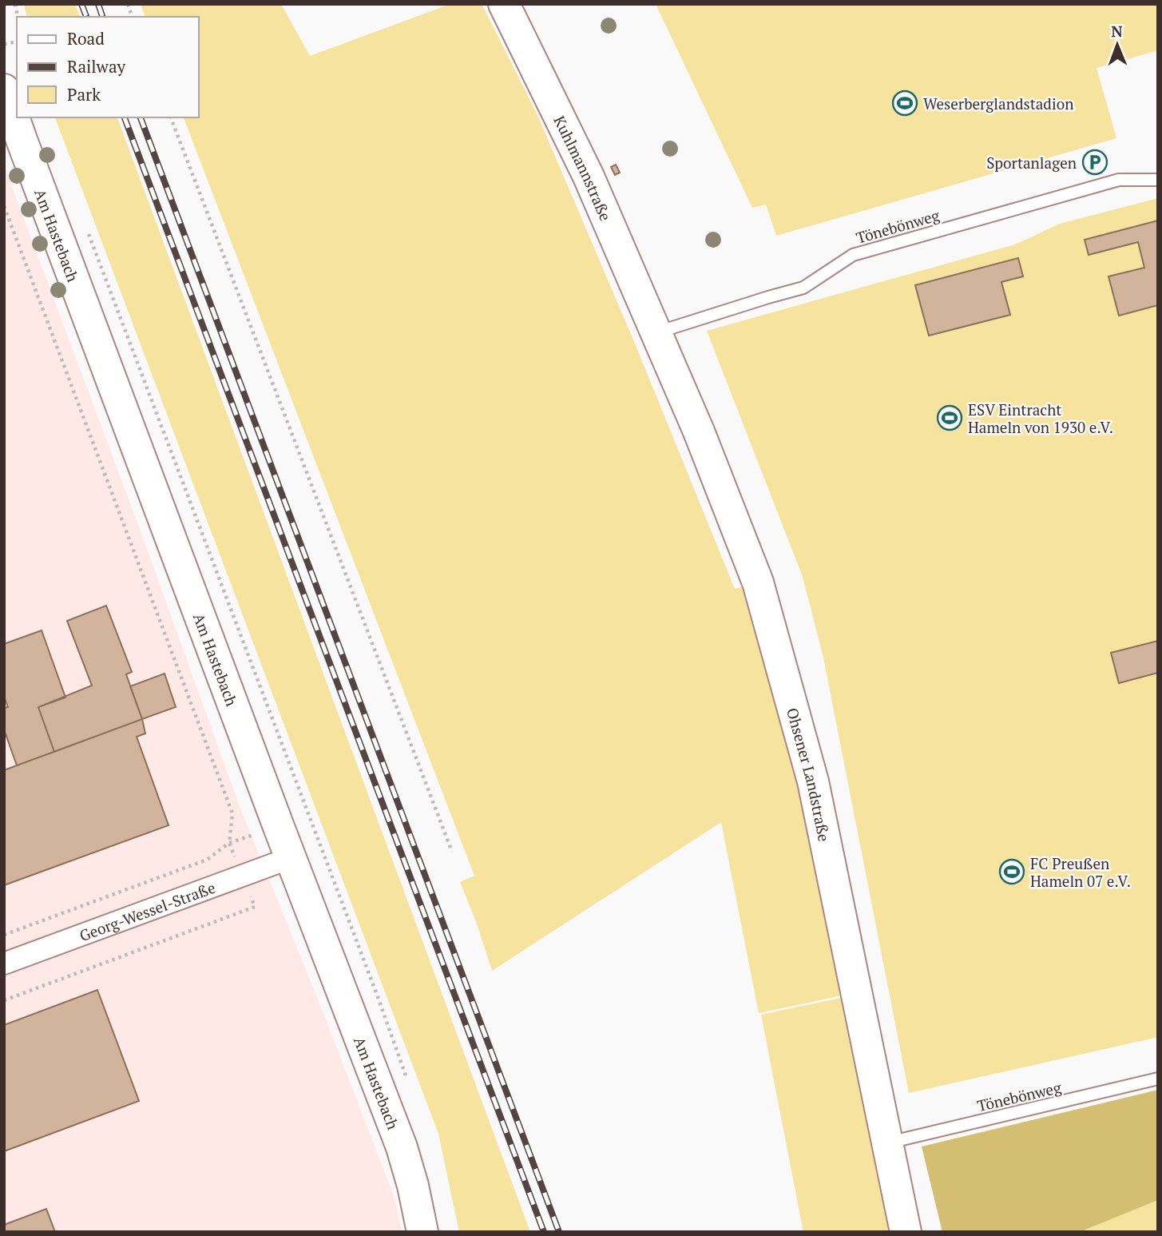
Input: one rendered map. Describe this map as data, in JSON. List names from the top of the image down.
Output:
{
  "streets": {
    "main road": ["Kuhlmannstraße", "Am Hastebach", "Ohsener Landstraße"],
    "street": ["Georg-Wessel-Straße"],
    "lane": ["Tönebönweg"]
  },
  "crossings": [
    ["Kuhlmannstraße", "Tönebönweg"],
    ["Kuhlmannstraße", "Ohsener Landstraße"],
    ["Tönebönweg", "Ohsener Landstraße"],
    ["Am Hastebach", "Georg-Wessel-Straße"]
  ],
  "places": {
    "sports": ["Weserberglandstadion", "ESV Eintracht Hameln von 1930 e.V.", "FC Preußen Hameln 07 e.V."],
    "parking": ["Sportanlagen"]
  },
  "legend": ["Road", "Railway", "Park"],
  "north": "top"
}
